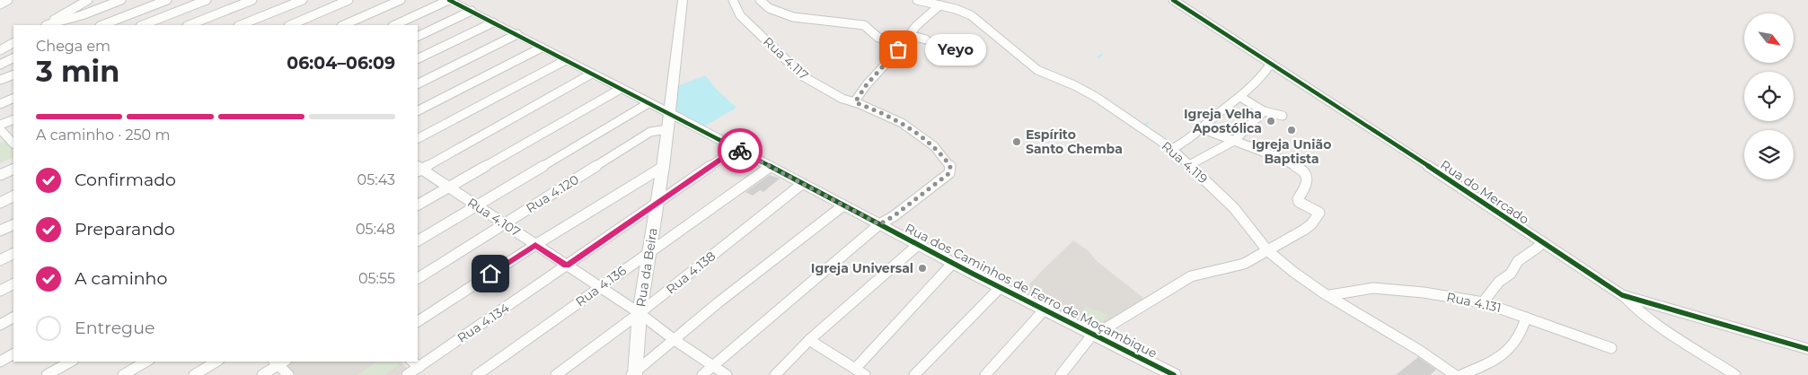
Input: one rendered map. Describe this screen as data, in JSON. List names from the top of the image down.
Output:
{
  "streets": {
    "street": [
      "Rua 4.117",
      "Rua 4.119",
      "Rua do Mercado",
      "Rua 4.120",
      "Rua 4.107",
      "Rua da Beira",
      "Rua 4.138",
      "Rua 4.136",
      "Rua dos Caminhos de Ferro de Moçambique",
      "Rua 4.131",
      "Rua 4.134"
    ]
  },
  "crossings": [
    ["Rua 4.117", "Rua dos Caminhos de Ferro de Moçambique"],
    ["Rua 4.119", "Rua 4.131"],
    ["Rua 4.120", "Rua 4.107"],
    ["Rua 4.120", "Rua da Beira"],
    ["Rua 4.107", "Rua da Beira"],
    ["Rua 4.107", "Rua 4.138"],
    ["Rua 4.107", "Rua 4.136"],
    ["Rua 4.107", "Rua 4.134"],
    ["Rua da Beira", "Rua 4.138"],
    ["Rua da Beira", "Rua 4.136"],
    ["Rua da Beira", "Rua dos Caminhos de Ferro de Moçambique"],
    ["Rua da Beira", "Rua 4.134"],
    ["Rua 4.138", "Rua dos Caminhos de Ferro de Moçambique"],
    ["Rua 4.136", "Rua dos Caminhos de Ferro de Moçambique"],
    ["Rua dos Caminhos de Ferro de Moçambique", "Rua 4.134"]
  ],
  "places": [
    "Yeyo",
    "Igreja Velha Apostólica",
    "Igreja União Baptista",
    "Espírito Santo Chemba",
    "Igreja Universal"
  ],
  "north": "bottom right",
  "page": {
    "heading": ["3 min", "Chega em", "06:04–06:09"],
    "bubble": "Yeyo",
    "bar": "A caminho · 250 m",
    "list": [
      ["Confirmado", "05:43"],
      ["Preparando", "05:48"],
      ["A caminho", "05:55"],
      "Entregue"
    ]
  }
}
